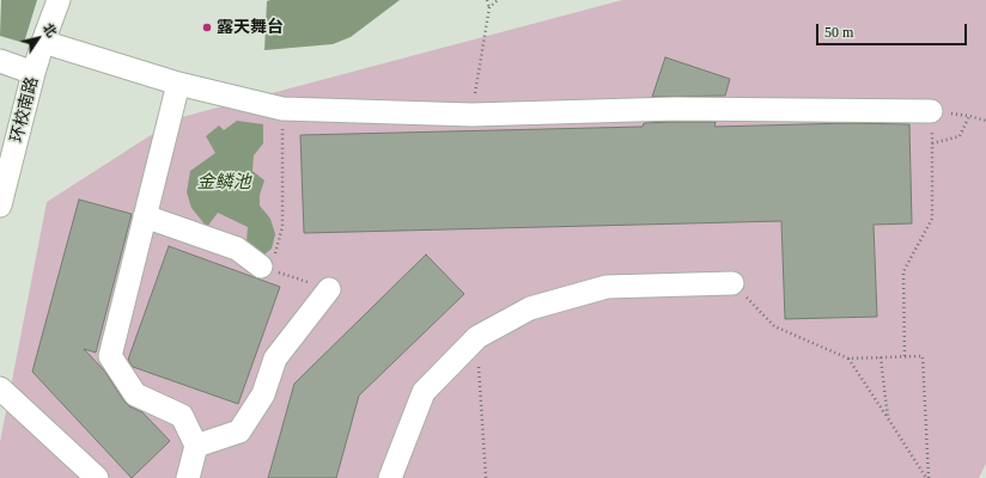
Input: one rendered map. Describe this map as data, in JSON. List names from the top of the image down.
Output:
{
  "streets": {
    "street": ["环校南路"]
  },
  "water": ["金鳞池"],
  "places": ["露天舞台"],
  "scale_bar": "50 m",
  "north": "top right"
}
